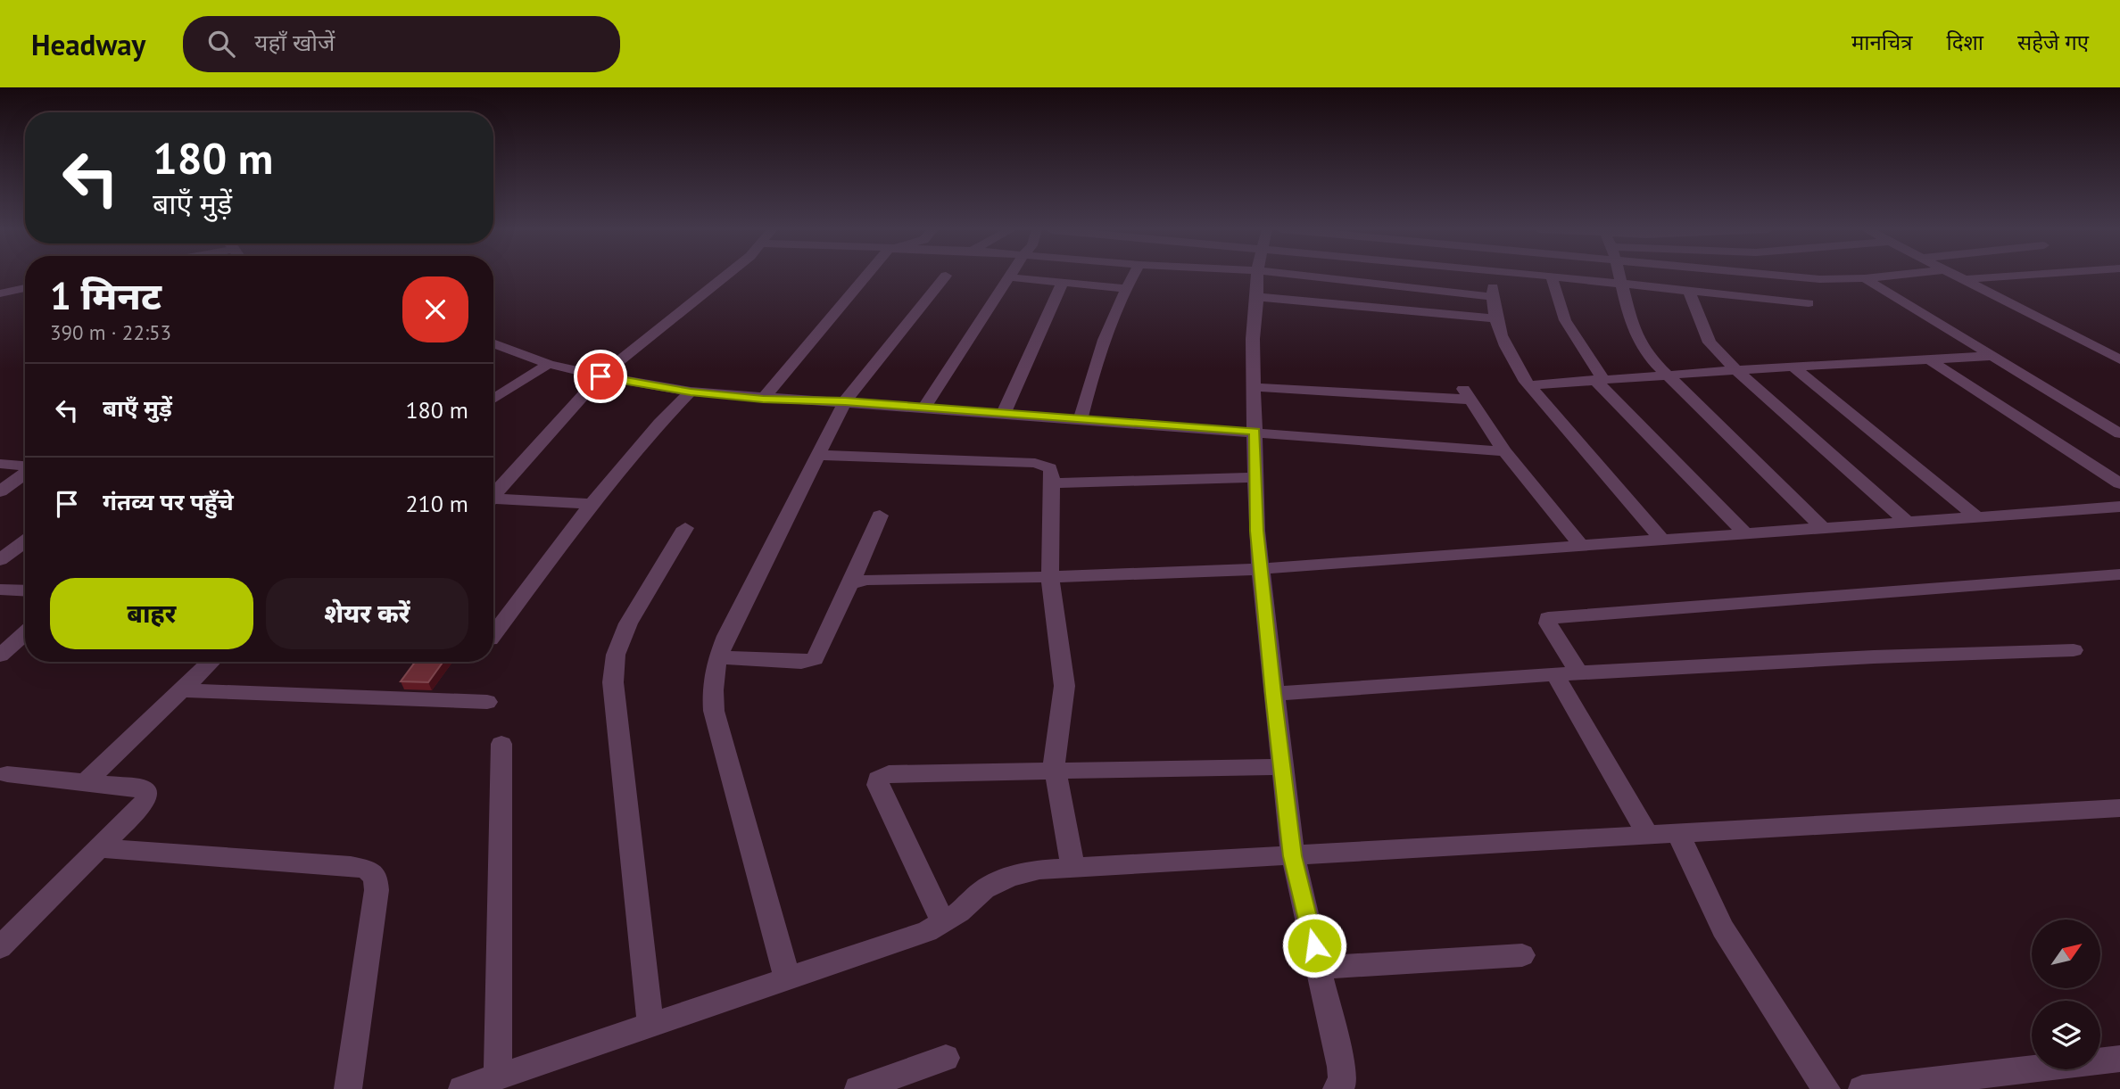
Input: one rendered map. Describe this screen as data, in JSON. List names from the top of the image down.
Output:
{
  "north": "top right",
  "page": {
    "header": "Headway",
    "search": "यहाँ खोजें",
    "nav": ["मानचित्र", "दिशा", "सहेजे गए"],
    "turn": ["180 m", "बाएँ मुड़ें"],
    "heading": ["1 मिनट", "390 m · 22:53"],
    "list": [
      {
        "name": "बाएँ मुड़ें",
        "value": "180 m"
      },
      {
        "name": "गंतव्य पर पहुँचे",
        "value": "210 m"
      }
    ],
    "buttons": ["बाहर", "शेयर करें"]
  }
}
